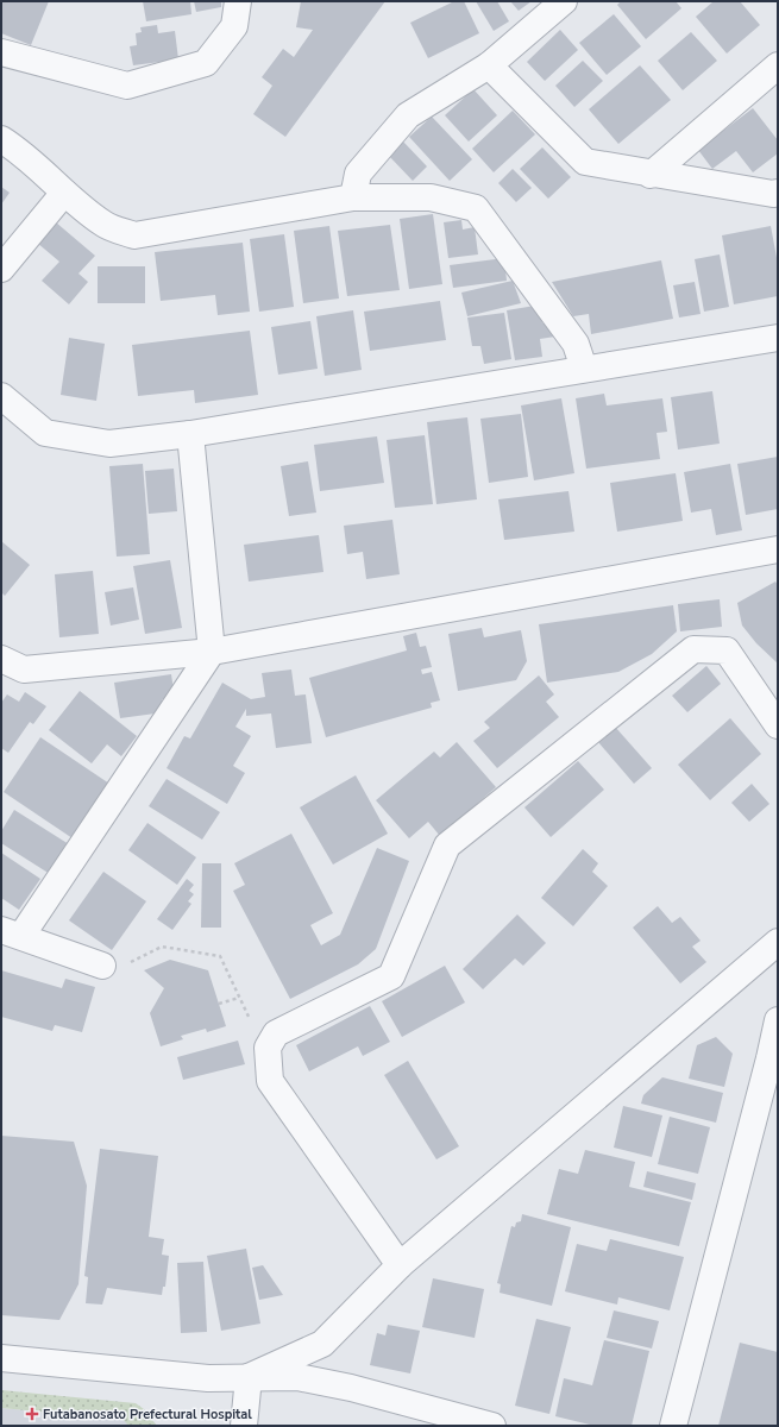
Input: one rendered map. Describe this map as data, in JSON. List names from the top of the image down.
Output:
{
  "places": {
    "health": ["Futabanosato Prefectural Hospital"]
  }
}
